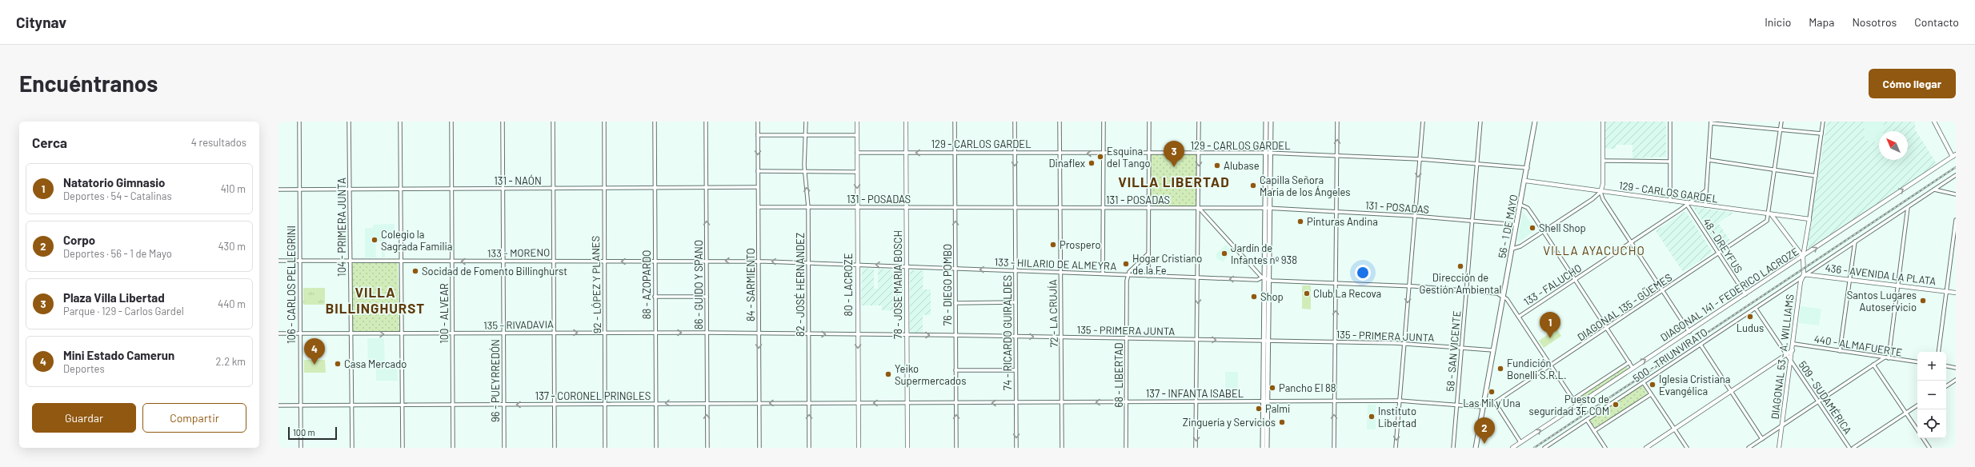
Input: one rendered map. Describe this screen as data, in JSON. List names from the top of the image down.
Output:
{
  "streets": {
    "main road": ["56 - 1 DE MAYO"],
    "street": [
      "129 - CARLOS GARDEL",
      "131 - NAÓN",
      "131 - POSADAS",
      "104 - PRIMERA JUNTA",
      "48 - DREYFUS",
      "133 - MORENO",
      "133 - HILARIO DE ALMEYRA",
      "436 - AVENIDA LA PLATA",
      "106 - CARLOS PELLEGRINI",
      "92 - LÓPEZ Y PLANES",
      "88 - AZOPARDO",
      "86 - GUIDO Y SPANO",
      "84 - SARMIENTO",
      "82 - JOSÉ HERNÁNDEZ",
      "80 - LACROZE",
      "78 - JOSE MARIA BOSCH",
      "76 - DIEGO POMBO",
      "133 - FALUCHO",
      "DIAGONAL 141 - FEDERICO LACROZE",
      "DIAGONAL 135 - GÜEMES",
      "100 - ALVEAR",
      "72 - LA CRUJÍA",
      "135 - RIVADAVIA",
      "135 - PRIMERA JUNTA",
      "74 - RICARDO GUIRALDES",
      "440 - ALMAFUERTE",
      "58 - SAN VICENTE",
      "500 - TRIUNVIRATO",
      "DIAGONAL 53 - A. WILLIAMS",
      "68 - LIBERTAD",
      "96 - PUEYRREDÓN",
      "137 - INFANTA ISABEL",
      "137 - CORONEL PRINGLES",
      "509 - SUDAMÉRICA"
    ]
  },
  "crossings": [
    ["129 - CARLOS GARDEL", "56 - 1 DE MAYO"],
    ["129 - CARLOS GARDEL", "48 - DREYFUS"],
    ["129 - CARLOS GARDEL", "80 - LACROZE"],
    ["129 - CARLOS GARDEL", "78 - JOSE MARIA BOSCH"],
    ["129 - CARLOS GARDEL", "76 - DIEGO POMBO"],
    ["129 - CARLOS GARDEL", "133 - FALUCHO"],
    ["129 - CARLOS GARDEL", "DIAGONAL 135 - GÜEMES"],
    ["129 - CARLOS GARDEL", "72 - LA CRUJÍA"],
    ["129 - CARLOS GARDEL", "74 - RICARDO GUIRALDES"],
    ["129 - CARLOS GARDEL", "58 - SAN VICENTE"],
    ["129 - CARLOS GARDEL", "DIAGONAL 53 - A. WILLIAMS"],
    ["131 - NAÓN", "104 - PRIMERA JUNTA"],
    ["131 - NAÓN", "106 - CARLOS PELLEGRINI"],
    ["131 - NAÓN", "92 - LÓPEZ Y PLANES"],
    ["131 - NAÓN", "88 - AZOPARDO"],
    ["131 - NAÓN", "86 - GUIDO Y SPANO"],
    ["131 - NAÓN", "84 - SARMIENTO"],
    ["131 - NAÓN", "100 - ALVEAR"],
    ["131 - NAÓN", "96 - PUEYRREDÓN"],
    ["131 - POSADAS", "56 - 1 DE MAYO"],
    ["131 - POSADAS", "84 - SARMIENTO"],
    ["131 - POSADAS", "82 - JOSÉ HERNÁNDEZ"],
    ["131 - POSADAS", "80 - LACROZE"],
    ["131 - POSADAS", "78 - JOSE MARIA BOSCH"],
    ["131 - POSADAS", "76 - DIEGO POMBO"],
    ["131 - POSADAS", "72 - LA CRUJÍA"],
    ["131 - POSADAS", "74 - RICARDO GUIRALDES"],
    ["131 - POSADAS", "58 - SAN VICENTE"],
    ["56 - 1 DE MAYO", "133 - HILARIO DE ALMEYRA"],
    ["56 - 1 DE MAYO", "DIAGONAL 135 - GÜEMES"],
    ["56 - 1 DE MAYO", "135 - PRIMERA JUNTA"],
    ["56 - 1 DE MAYO", "137 - INFANTA ISABEL"],
    ["104 - PRIMERA JUNTA", "133 - MORENO"],
    ["104 - PRIMERA JUNTA", "135 - RIVADAVIA"],
    ["104 - PRIMERA JUNTA", "137 - CORONEL PRINGLES"],
    ["48 - DREYFUS", "133 - FALUCHO"],
    ["48 - DREYFUS", "DIAGONAL 141 - FEDERICO LACROZE"],
    ["48 - DREYFUS", "DIAGONAL 135 - GÜEMES"],
    ["133 - MORENO", "133 - HILARIO DE ALMEYRA"],
    ["133 - MORENO", "106 - CARLOS PELLEGRINI"],
    ["133 - MORENO", "92 - LÓPEZ Y PLANES"],
    ["133 - MORENO", "88 - AZOPARDO"],
    ["133 - MORENO", "86 - GUIDO Y SPANO"],
    ["133 - MORENO", "84 - SARMIENTO"],
    ["133 - MORENO", "100 - ALVEAR"],
    ["133 - MORENO", "96 - PUEYRREDÓN"],
    ["133 - HILARIO DE ALMEYRA", "84 - SARMIENTO"],
    ["133 - HILARIO DE ALMEYRA", "82 - JOSÉ HERNÁNDEZ"],
    ["133 - HILARIO DE ALMEYRA", "80 - LACROZE"],
    ["133 - HILARIO DE ALMEYRA", "78 - JOSE MARIA BOSCH"],
    ["133 - HILARIO DE ALMEYRA", "76 - DIEGO POMBO"],
    ["133 - HILARIO DE ALMEYRA", "72 - LA CRUJÍA"],
    ["133 - HILARIO DE ALMEYRA", "74 - RICARDO GUIRALDES"],
    ["133 - HILARIO DE ALMEYRA", "58 - SAN VICENTE"],
    ["133 - HILARIO DE ALMEYRA", "68 - LIBERTAD"],
    ["436 - AVENIDA LA PLATA", "500 - TRIUNVIRATO"],
    ["436 - AVENIDA LA PLATA", "DIAGONAL 53 - A. WILLIAMS"],
    ["106 - CARLOS PELLEGRINI", "135 - RIVADAVIA"],
    ["106 - CARLOS PELLEGRINI", "137 - CORONEL PRINGLES"],
    ["92 - LÓPEZ Y PLANES", "135 - RIVADAVIA"],
    ["92 - LÓPEZ Y PLANES", "137 - CORONEL PRINGLES"],
    ["88 - AZOPARDO", "135 - RIVADAVIA"],
    ["88 - AZOPARDO", "137 - CORONEL PRINGLES"],
    ["86 - GUIDO Y SPANO", "135 - RIVADAVIA"],
    ["86 - GUIDO Y SPANO", "137 - CORONEL PRINGLES"],
    ["84 - SARMIENTO", "135 - RIVADAVIA"],
    ["84 - SARMIENTO", "135 - PRIMERA JUNTA"],
    ["84 - SARMIENTO", "137 - CORONEL PRINGLES"],
    ["82 - JOSÉ HERNÁNDEZ", "135 - PRIMERA JUNTA"],
    ["82 - JOSÉ HERNÁNDEZ", "137 - CORONEL PRINGLES"],
    ["80 - LACROZE", "135 - PRIMERA JUNTA"],
    ["80 - LACROZE", "137 - CORONEL PRINGLES"],
    ["78 - JOSE MARIA BOSCH", "135 - PRIMERA JUNTA"],
    ["78 - JOSE MARIA BOSCH", "137 - INFANTA ISABEL"],
    ["78 - JOSE MARIA BOSCH", "137 - CORONEL PRINGLES"],
    ["76 - DIEGO POMBO", "135 - PRIMERA JUNTA"],
    ["76 - DIEGO POMBO", "137 - INFANTA ISABEL"],
    ["DIAGONAL 141 - FEDERICO LACROZE", "DIAGONAL 53 - A. WILLIAMS"],
    ["DIAGONAL 135 - GÜEMES", "137 - INFANTA ISABEL"],
    ["100 - ALVEAR", "135 - RIVADAVIA"],
    ["100 - ALVEAR", "137 - CORONEL PRINGLES"],
    ["72 - LA CRUJÍA", "135 - PRIMERA JUNTA"],
    ["72 - LA CRUJÍA", "137 - INFANTA ISABEL"],
    ["135 - RIVADAVIA", "135 - PRIMERA JUNTA"],
    ["135 - RIVADAVIA", "96 - PUEYRREDÓN"],
    ["135 - PRIMERA JUNTA", "74 - RICARDO GUIRALDES"],
    ["135 - PRIMERA JUNTA", "58 - SAN VICENTE"],
    ["135 - PRIMERA JUNTA", "68 - LIBERTAD"],
    ["74 - RICARDO GUIRALDES", "137 - INFANTA ISABEL"],
    ["440 - ALMAFUERTE", "DIAGONAL 53 - A. WILLIAMS"],
    ["58 - SAN VICENTE", "137 - INFANTA ISABEL"],
    ["500 - TRIUNVIRATO", "DIAGONAL 53 - A. WILLIAMS"],
    ["500 - TRIUNVIRATO", "509 - SUDAMÉRICA"],
    ["DIAGONAL 53 - A. WILLIAMS", "509 - SUDAMÉRICA"],
    ["68 - LIBERTAD", "137 - INFANTA ISABEL"],
    ["96 - PUEYRREDÓN", "137 - CORONEL PRINGLES"],
    ["137 - INFANTA ISABEL", "137 - CORONEL PRINGLES"]
  ],
  "one_way": ["86 - GUIDO Y SPANO", "DIAGONAL 141 - FEDERICO LACROZE"],
  "districts": ["VILLA LIBERTAD", "VILLA AYACUCHO", "VILLA BILLINGHURST"],
  "places": [
    "Esquina del Tango",
    "Dinaflex",
    "Alubase",
    "Capilla Señora Maria de los Ángeles",
    "Pinturas Andina",
    "Shell Shop",
    "Colegio la Sagrada Familia",
    "Prospero",
    "Jardín de Infantes nº 938",
    "Hogar Cristiano de la Fe",
    "Dirección de Gestión Ambiental",
    "Socidad de Fomento Billinghurst",
    "Club La Recova",
    "Shop",
    "Santos Lugares Autoservicio",
    "Ludus",
    "Casa Mercado",
    "Fundición Bonelli S.R.L.",
    "Yeiko Supermercados",
    "Iglesia Cristiana Evangélica",
    "Pancho El 88",
    "Las Mil y Una",
    "Puesto de seguridad 3F COM",
    "Palmi",
    "Instituto Libertad",
    "Zinguería y Servicios"
  ],
  "scale_bar": "100 m",
  "north": "top left",
  "page": {
    "header": "Citynav",
    "nav": [
      "Inicio",
      "Mapa",
      "Nosotros",
      "Contacto"
    ],
    "buttons": [
      "Cómo llegar",
      ["Guardar", "Compartir"]
    ],
    "title": "Encuéntranos",
    "heading": ["Cerca", "4 resultados"],
    "pins": [
      "3",
      "1",
      "4",
      "2"
    ],
    "list": [
      {
        "mark": "1",
        "name": "Natatorio Gimnasio",
        "note": "Deportes · 54 - Catalinas",
        "value": "410 m"
      },
      {
        "mark": "2",
        "name": "Corpo",
        "note": "Deportes · 56 - 1 de Mayo",
        "value": "430 m"
      },
      {
        "mark": "3",
        "name": "Plaza Villa Libertad",
        "note": "Parque · 129 - Carlos Gardel",
        "value": "440 m"
      },
      {
        "mark": "4",
        "name": "Mini Estado Camerun",
        "note": "Deportes",
        "value": "2.2 km"
      }
    ],
    "map_buttons": ["+", "−"],
    "scale": "100 m"
  }
}
